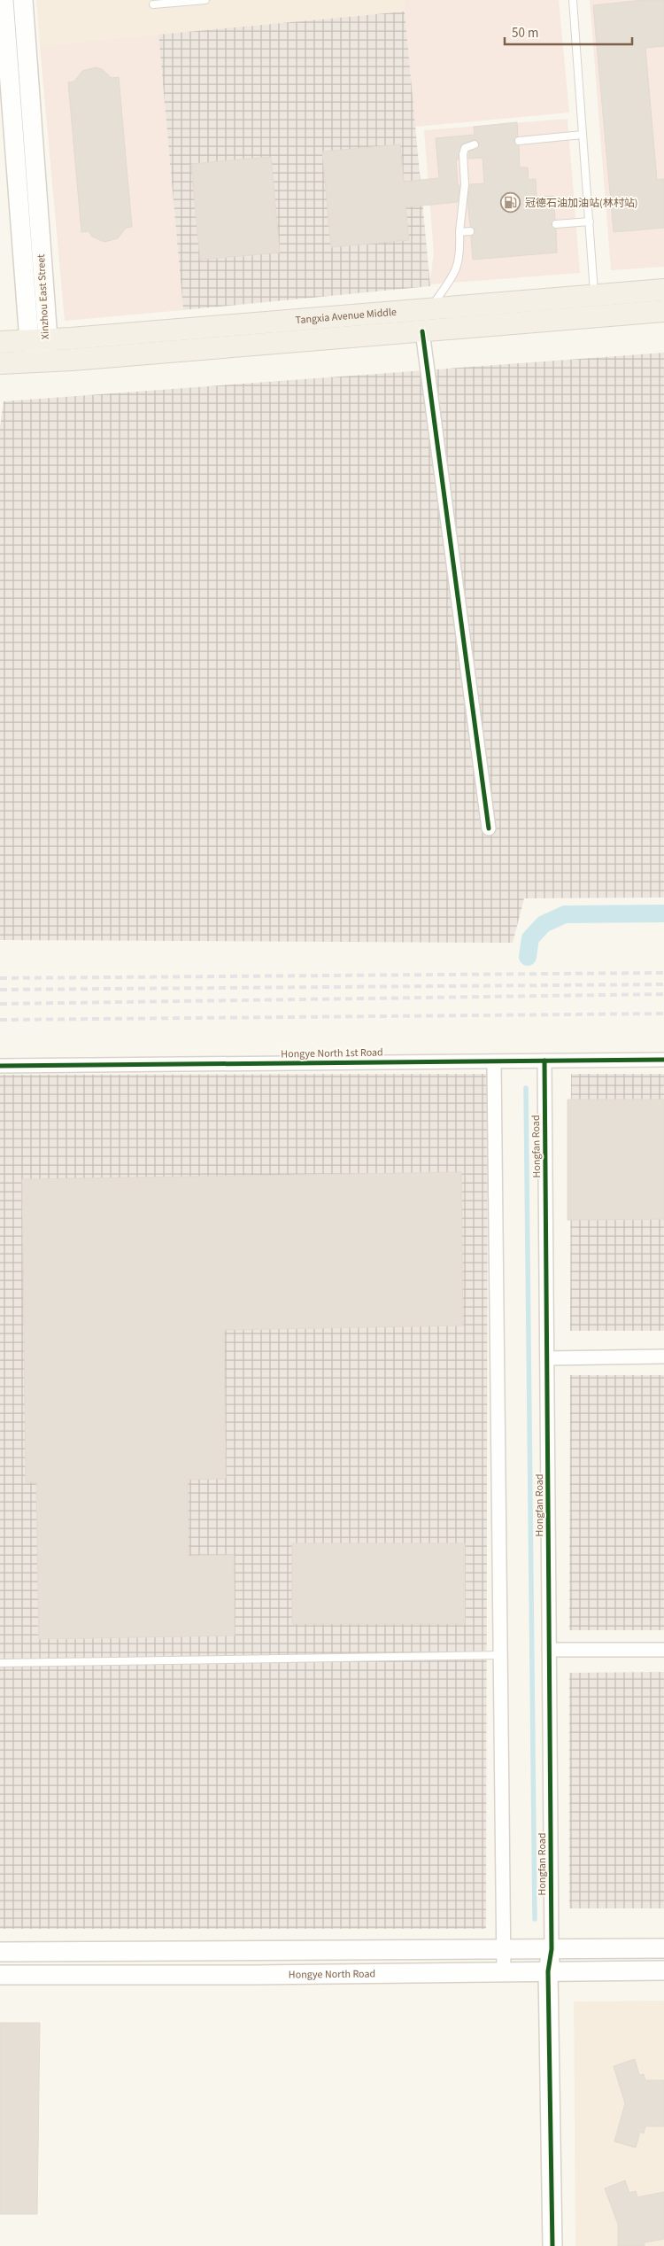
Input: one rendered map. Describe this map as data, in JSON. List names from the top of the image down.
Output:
{
  "streets": {
    "main road": ["Xinzhou East Street", "Tangxia Avenue Middle", "Hongye North Road"],
    "street": ["Hongye North 1st Road", "Hongfan Road"]
  },
  "crossings": [
    ["Xinzhou East Street", "Tangxia Avenue Middle"],
    ["Hongye North 1st Road", "Hongfan Road"],
    ["Hongfan Road", "Hongye North Road"]
  ],
  "places": {
    "fuel station": ["冠德石油加油站(林村站)"]
  },
  "scale_bar": "50 m"
}
